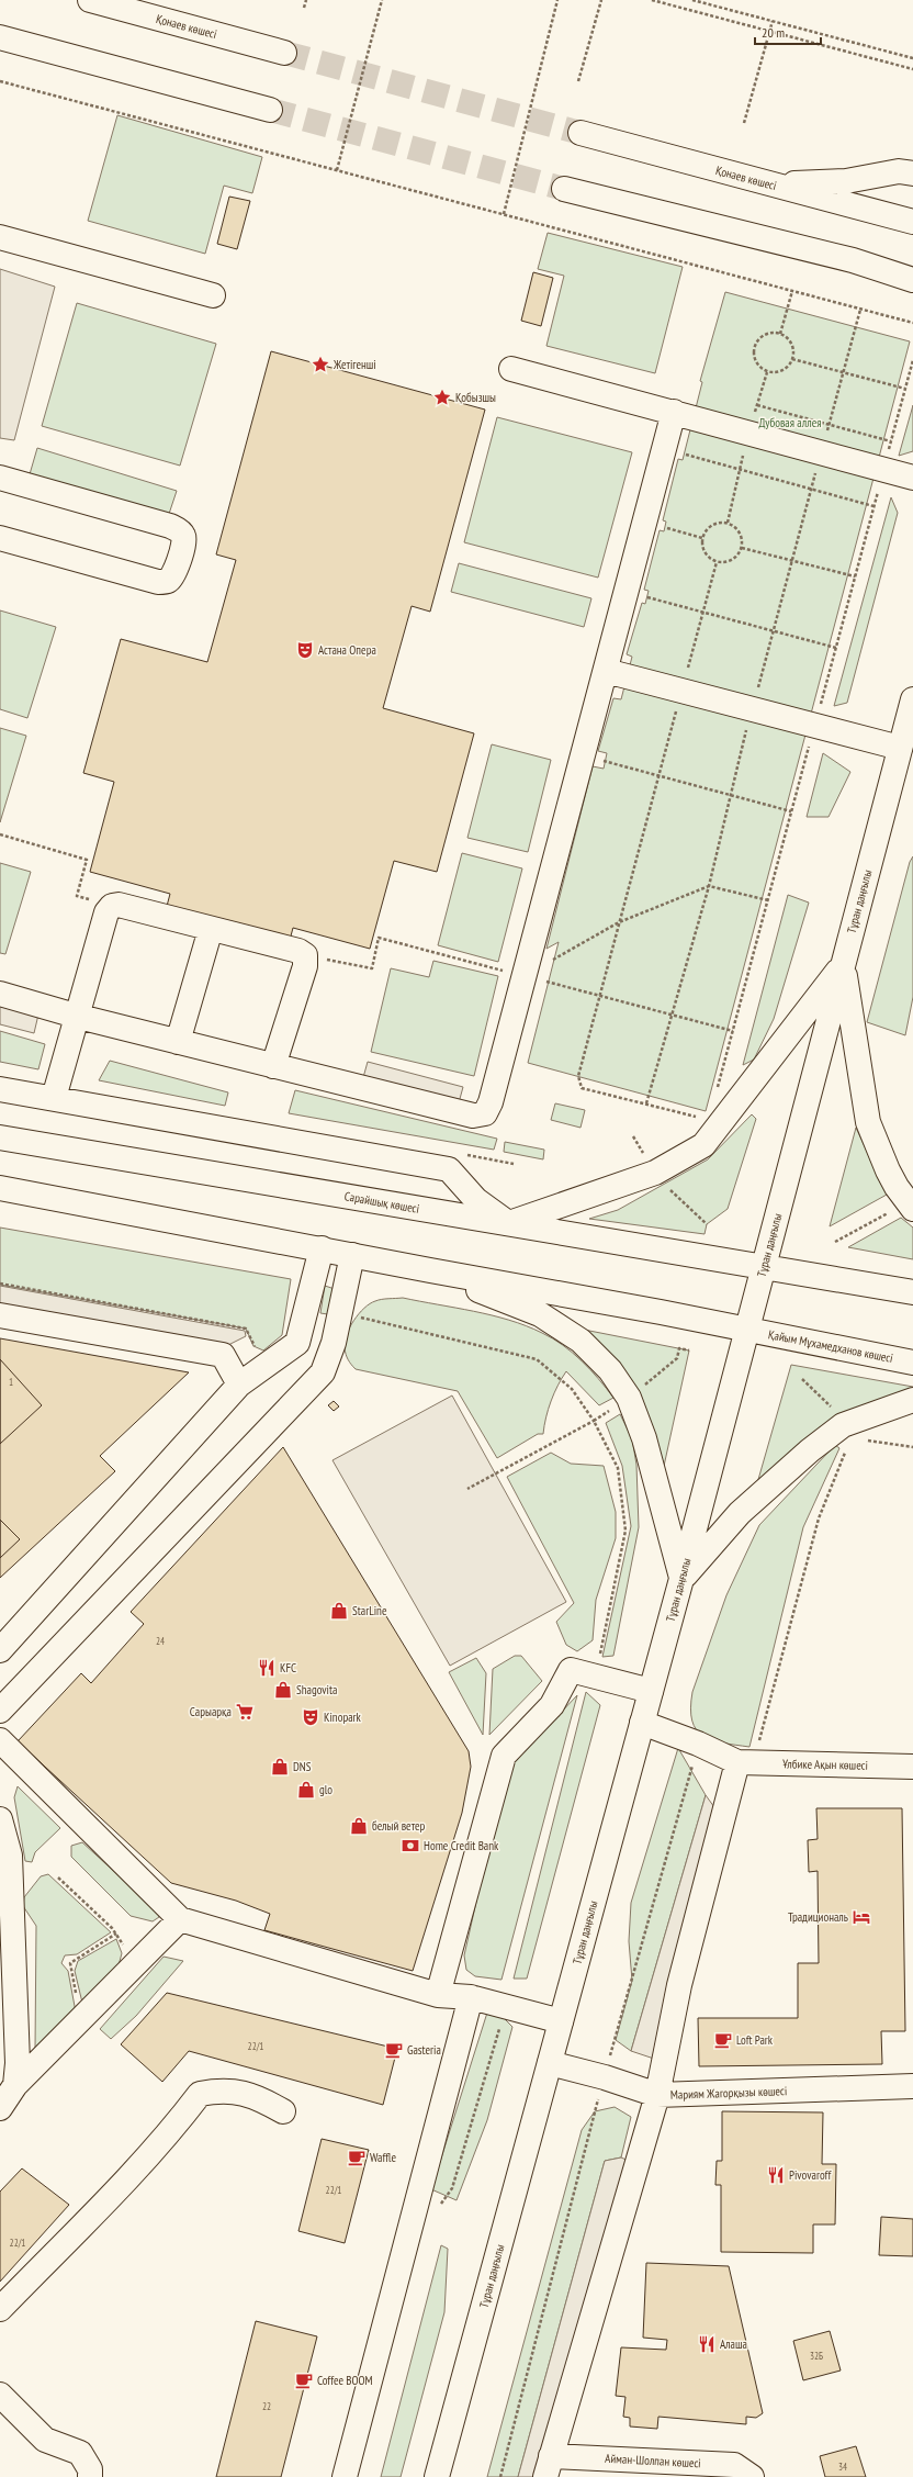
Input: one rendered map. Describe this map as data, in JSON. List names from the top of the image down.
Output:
{
  "streets": {
    "main road": [
      "Қонаев көшесі",
      "Тұран даңғылы",
      "Сарайшық көшесі",
      "Қайым Мұхамедханов көшесі",
      "Ұлбике Ақын көшесі",
      "Мариям Жагорқызы көшесі",
      "Айман-Шолпан көшесі"
    ]
  },
  "crossings": [
    ["Тұран даңғылы", "Сарайшық көшесі"],
    ["Тұран даңғылы", "Қайым Мұхамедханов көшесі"],
    ["Тұран даңғылы", "Мариям Жагорқызы көшесі"]
  ],
  "parks": ["Дубовая аллея"],
  "places": {
    "place": ["Жетігенші", "Қобызшы"],
    "theatre": ["Астана Опера", "Kinopark"],
    "shop": [
      "StarLine",
      "Shagovita",
      "DNS",
      "glo",
      "белый ветер"
    ],
    "restaurant": ["KFC", "Pivovaroff", "Алаша"],
    "supermarket": ["Сарыарқа"],
    "bank": ["Home Credit Bank"],
    "hotel": ["Традициональ"],
    "cafe": [
      "Loft Park",
      "Gasteria",
      "Waffle",
      "Coffee BOOM"
    ]
  },
  "house_numbers": [
    "1",
    "24",
    "22/1",
    "22/1",
    "22/1",
    "32Б",
    "22",
    "34"
  ],
  "scale_bar": "20 m"
}
